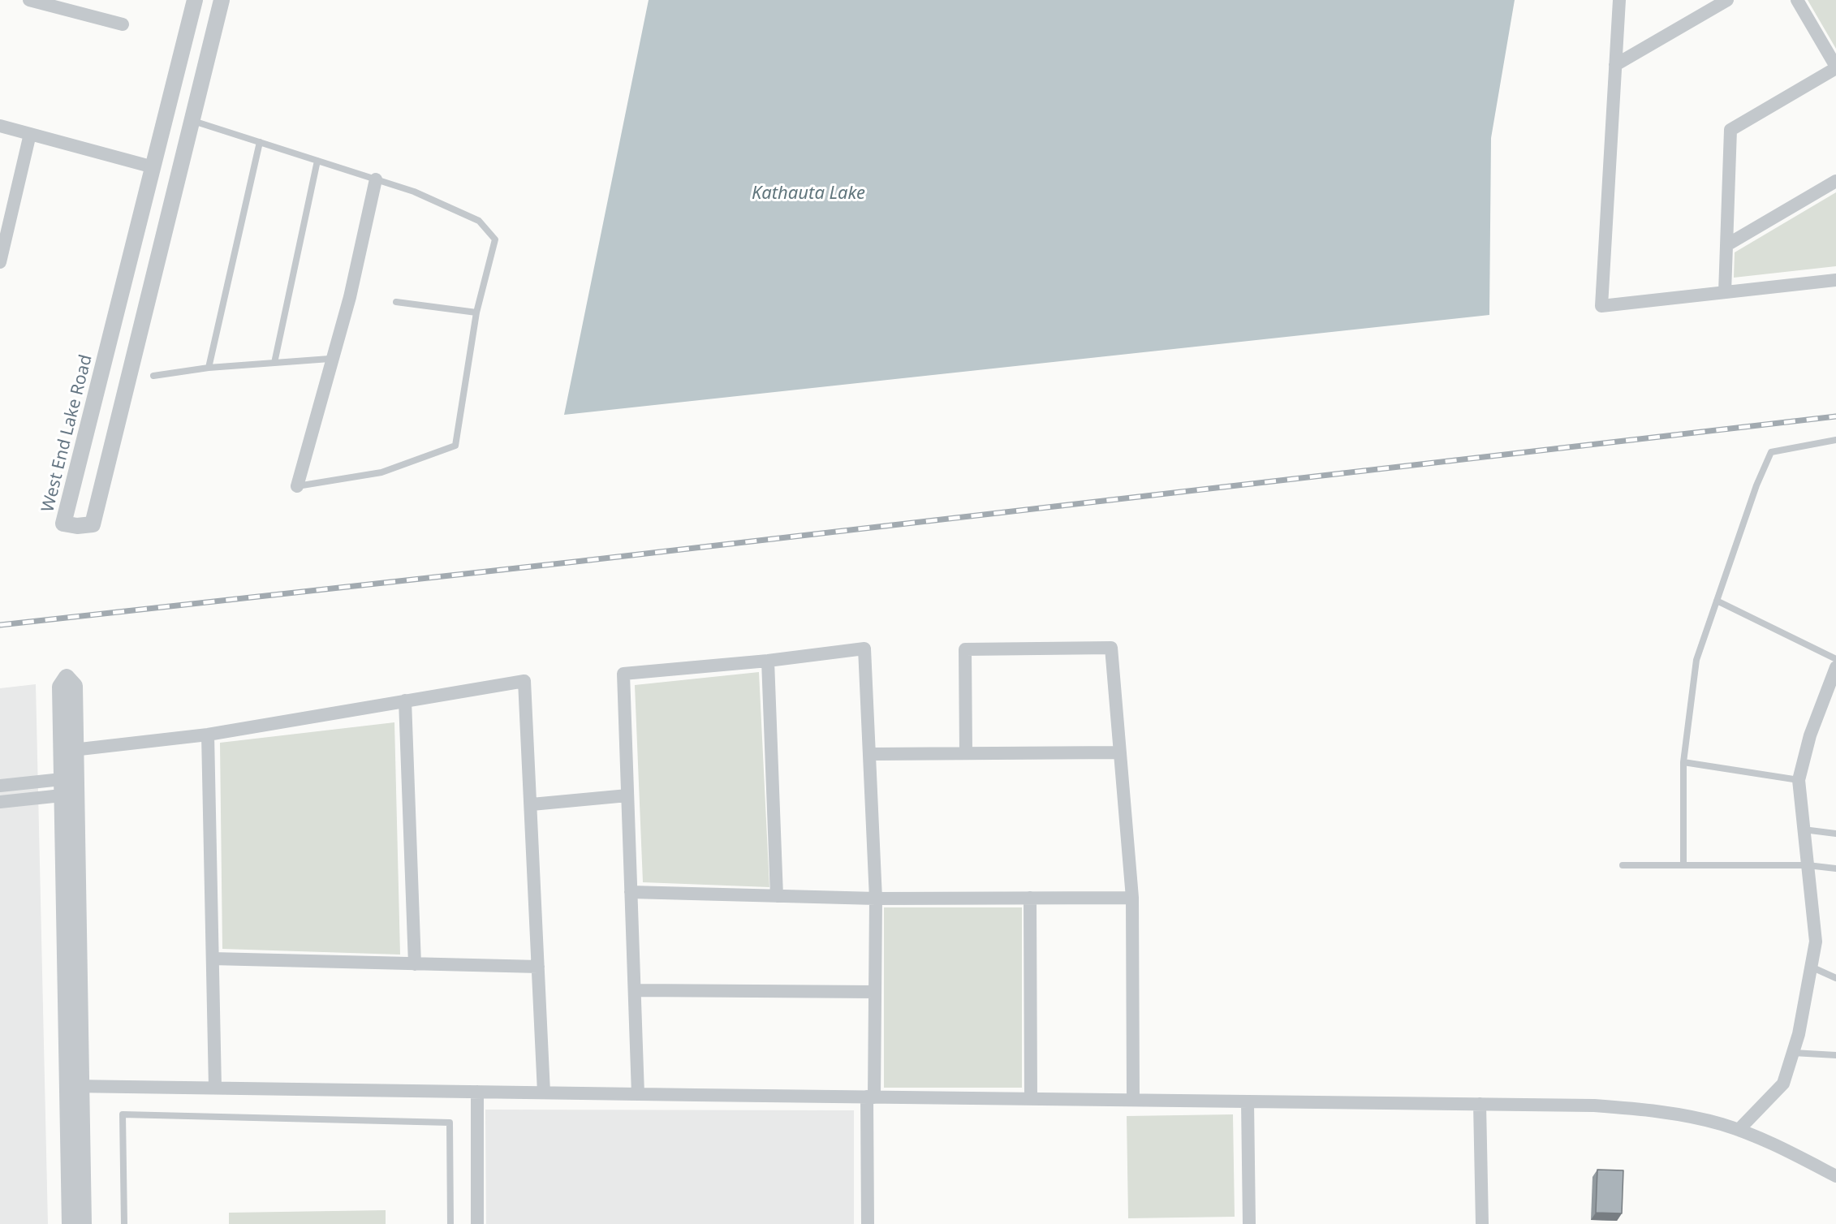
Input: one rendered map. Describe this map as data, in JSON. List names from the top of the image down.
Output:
{
  "streets": {
    "street": ["West End Lake Road"]
  },
  "water": ["Kathauta Lake"]
}
